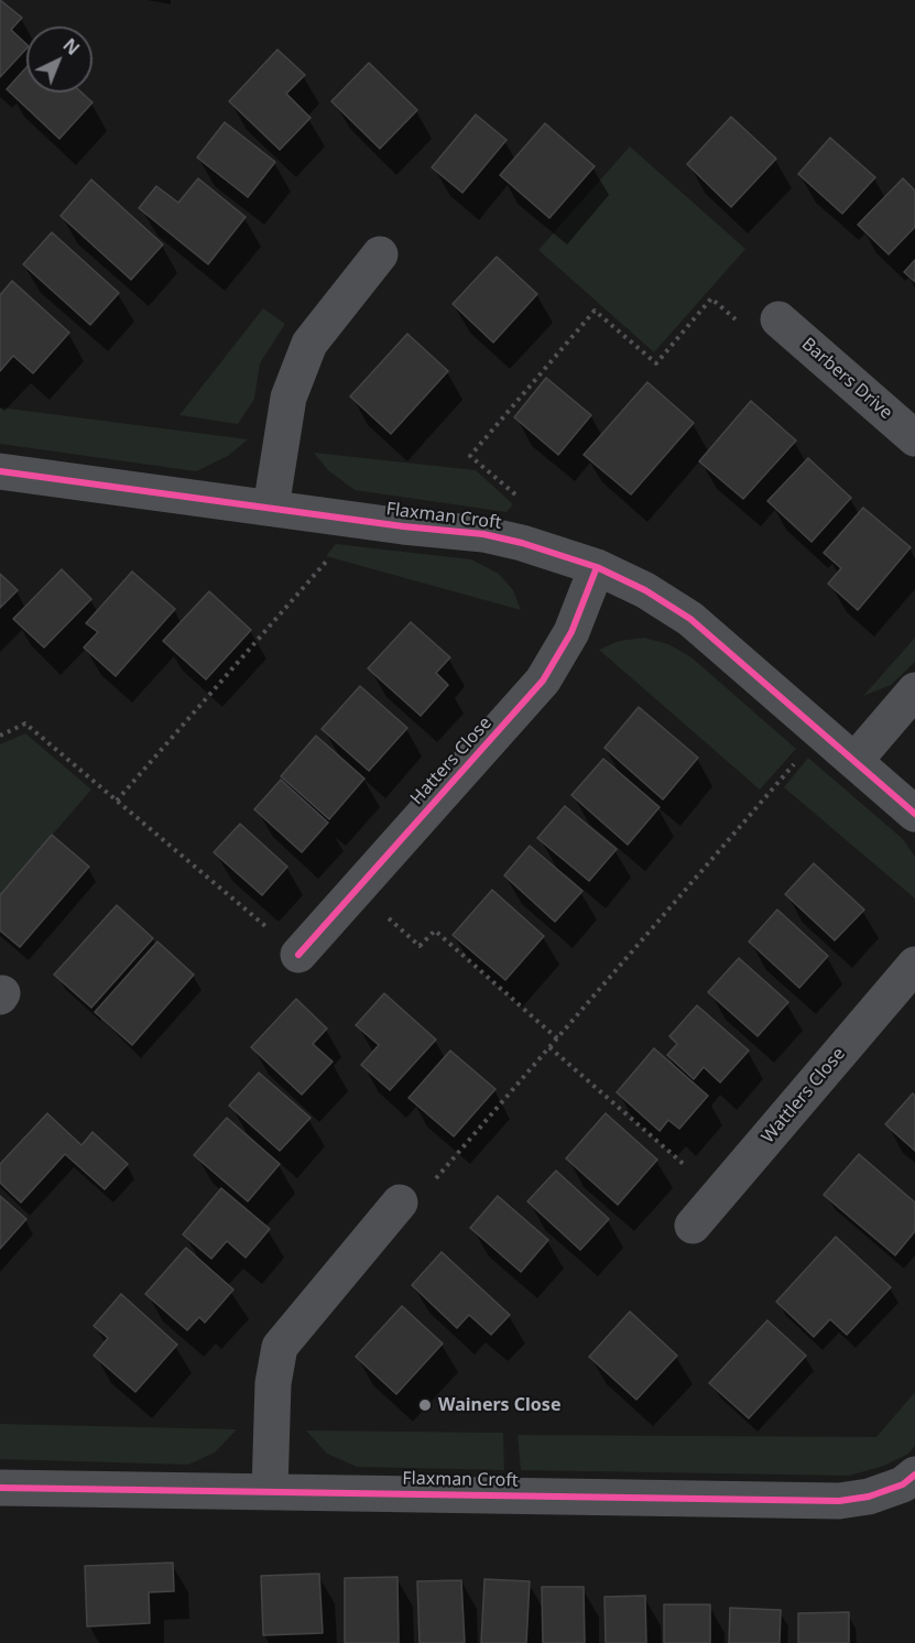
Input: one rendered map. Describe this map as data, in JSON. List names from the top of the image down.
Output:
{
  "streets": {
    "street": [
      "Barbers Drive",
      "Flaxman Croft",
      "Hatters Close",
      "Wattlers Close"
    ]
  },
  "crossings": [
    ["Flaxman Croft", "Hatters Close"]
  ],
  "places": ["Wainers Close"],
  "north": "top right"
}
